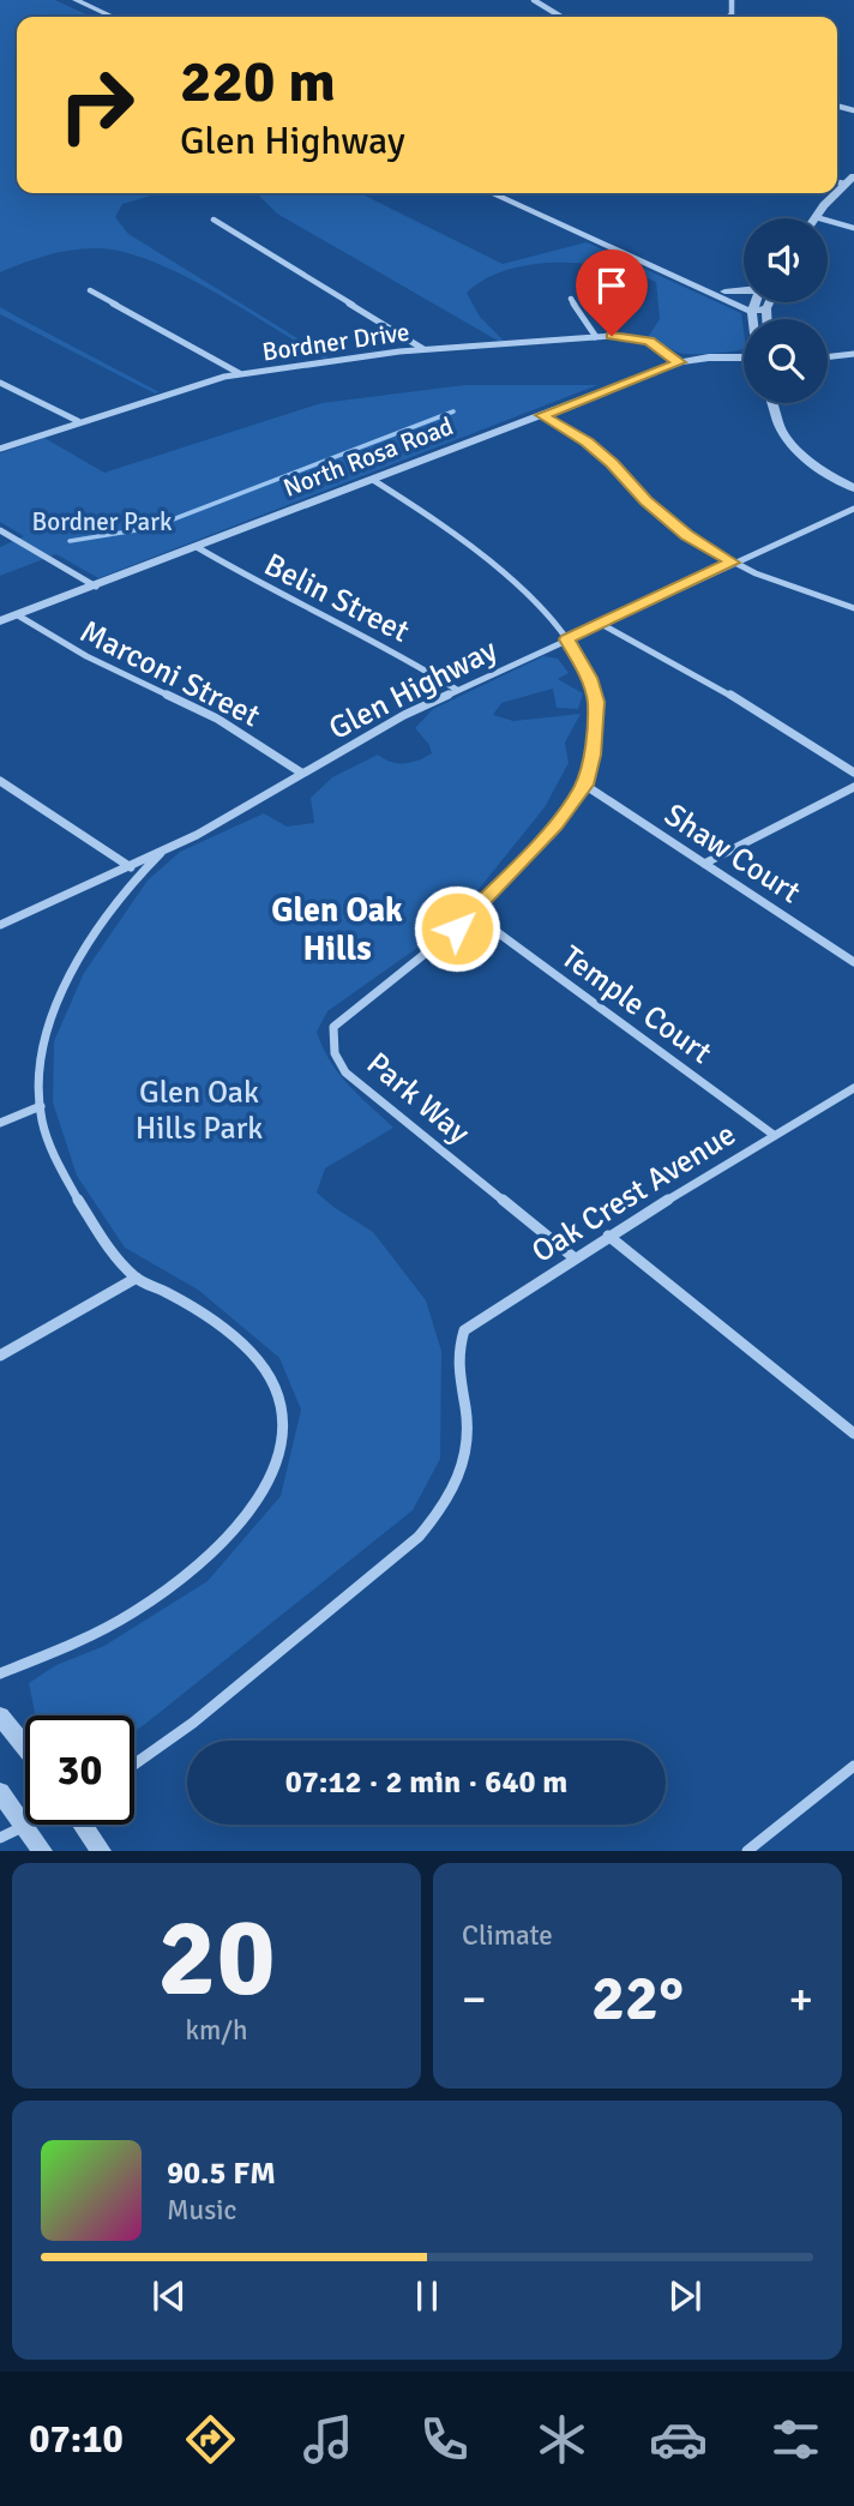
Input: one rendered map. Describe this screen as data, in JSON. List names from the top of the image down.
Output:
{
  "streets": {
    "street": [
      "Bordner Drive",
      "North Rosa Road",
      "Belin Street",
      "Marconi Street",
      "Glen Highway",
      "Shaw Court",
      "Temple Court",
      "Park Way",
      "Oak Crest Avenue"
    ]
  },
  "crossings": [
    ["Bordner Drive", "North Rosa Road"],
    ["North Rosa Road", "Belin Street"],
    ["North Rosa Road", "Marconi Street"],
    ["North Rosa Road", "Park Way"],
    ["Belin Street", "Glen Highway"],
    ["Marconi Street", "Glen Highway"],
    ["Glen Highway", "Park Way"],
    ["Shaw Court", "Park Way"],
    ["Temple Court", "Park Way"],
    ["Temple Court", "Oak Crest Avenue"],
    ["Park Way", "Oak Crest Avenue"]
  ],
  "districts": ["Glen Oak Hills"],
  "parks": ["Bordner Park", "Glen Oak Hills Park"],
  "page": {
    "turn": ["220 m", "Glen Highway"],
    "limit": "30",
    "trip": "07:12 · 2 min · 640 m",
    "tile": [
      ["20", "km/h"],
      "Climate"
    ],
    "heat": ["−", "22°", "+"],
    "song": ["90.5 FM", "Music"],
    "tabs": "07:10"
  }
}
